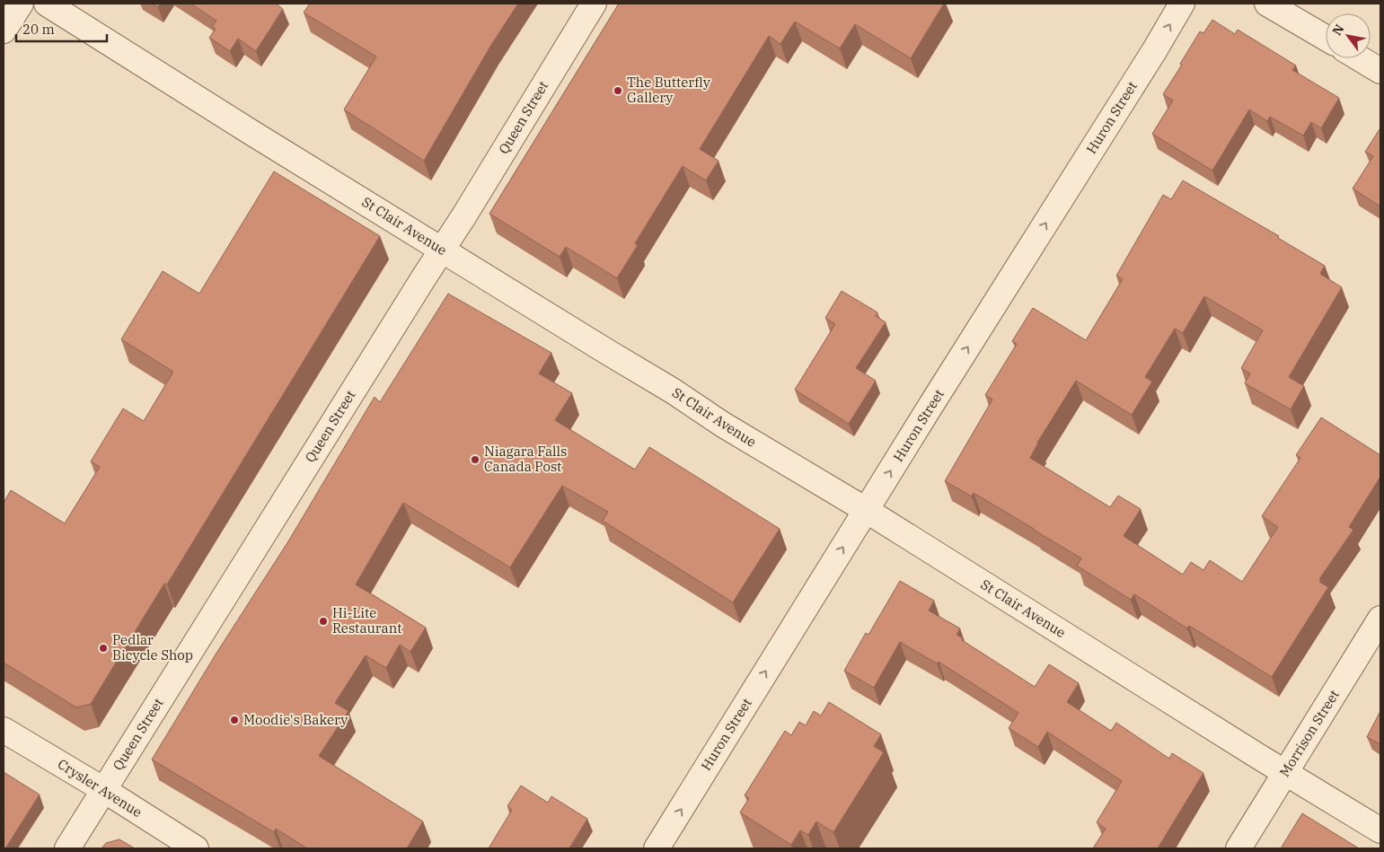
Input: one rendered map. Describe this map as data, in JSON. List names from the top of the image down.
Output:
{
  "streets": {
    "street": [
      "Queen Street",
      "Huron Street",
      "St Clair Avenue",
      "Morrison Street",
      "Crysler Avenue"
    ]
  },
  "crossings": [
    ["Queen Street", "St Clair Avenue"],
    ["Queen Street", "Crysler Avenue"],
    ["Huron Street", "St Clair Avenue"],
    ["St Clair Avenue", "Morrison Street"]
  ],
  "one_way": ["Huron Street"],
  "places": [
    "The Butterfly Gallery",
    "Niagara Falls Canada Post",
    "Hi-Lite Restaurant",
    "Pedlar Bicycle Shop",
    "Moodie's Bakery"
  ],
  "scale_bar": "20 m",
  "north": "top left"
}
